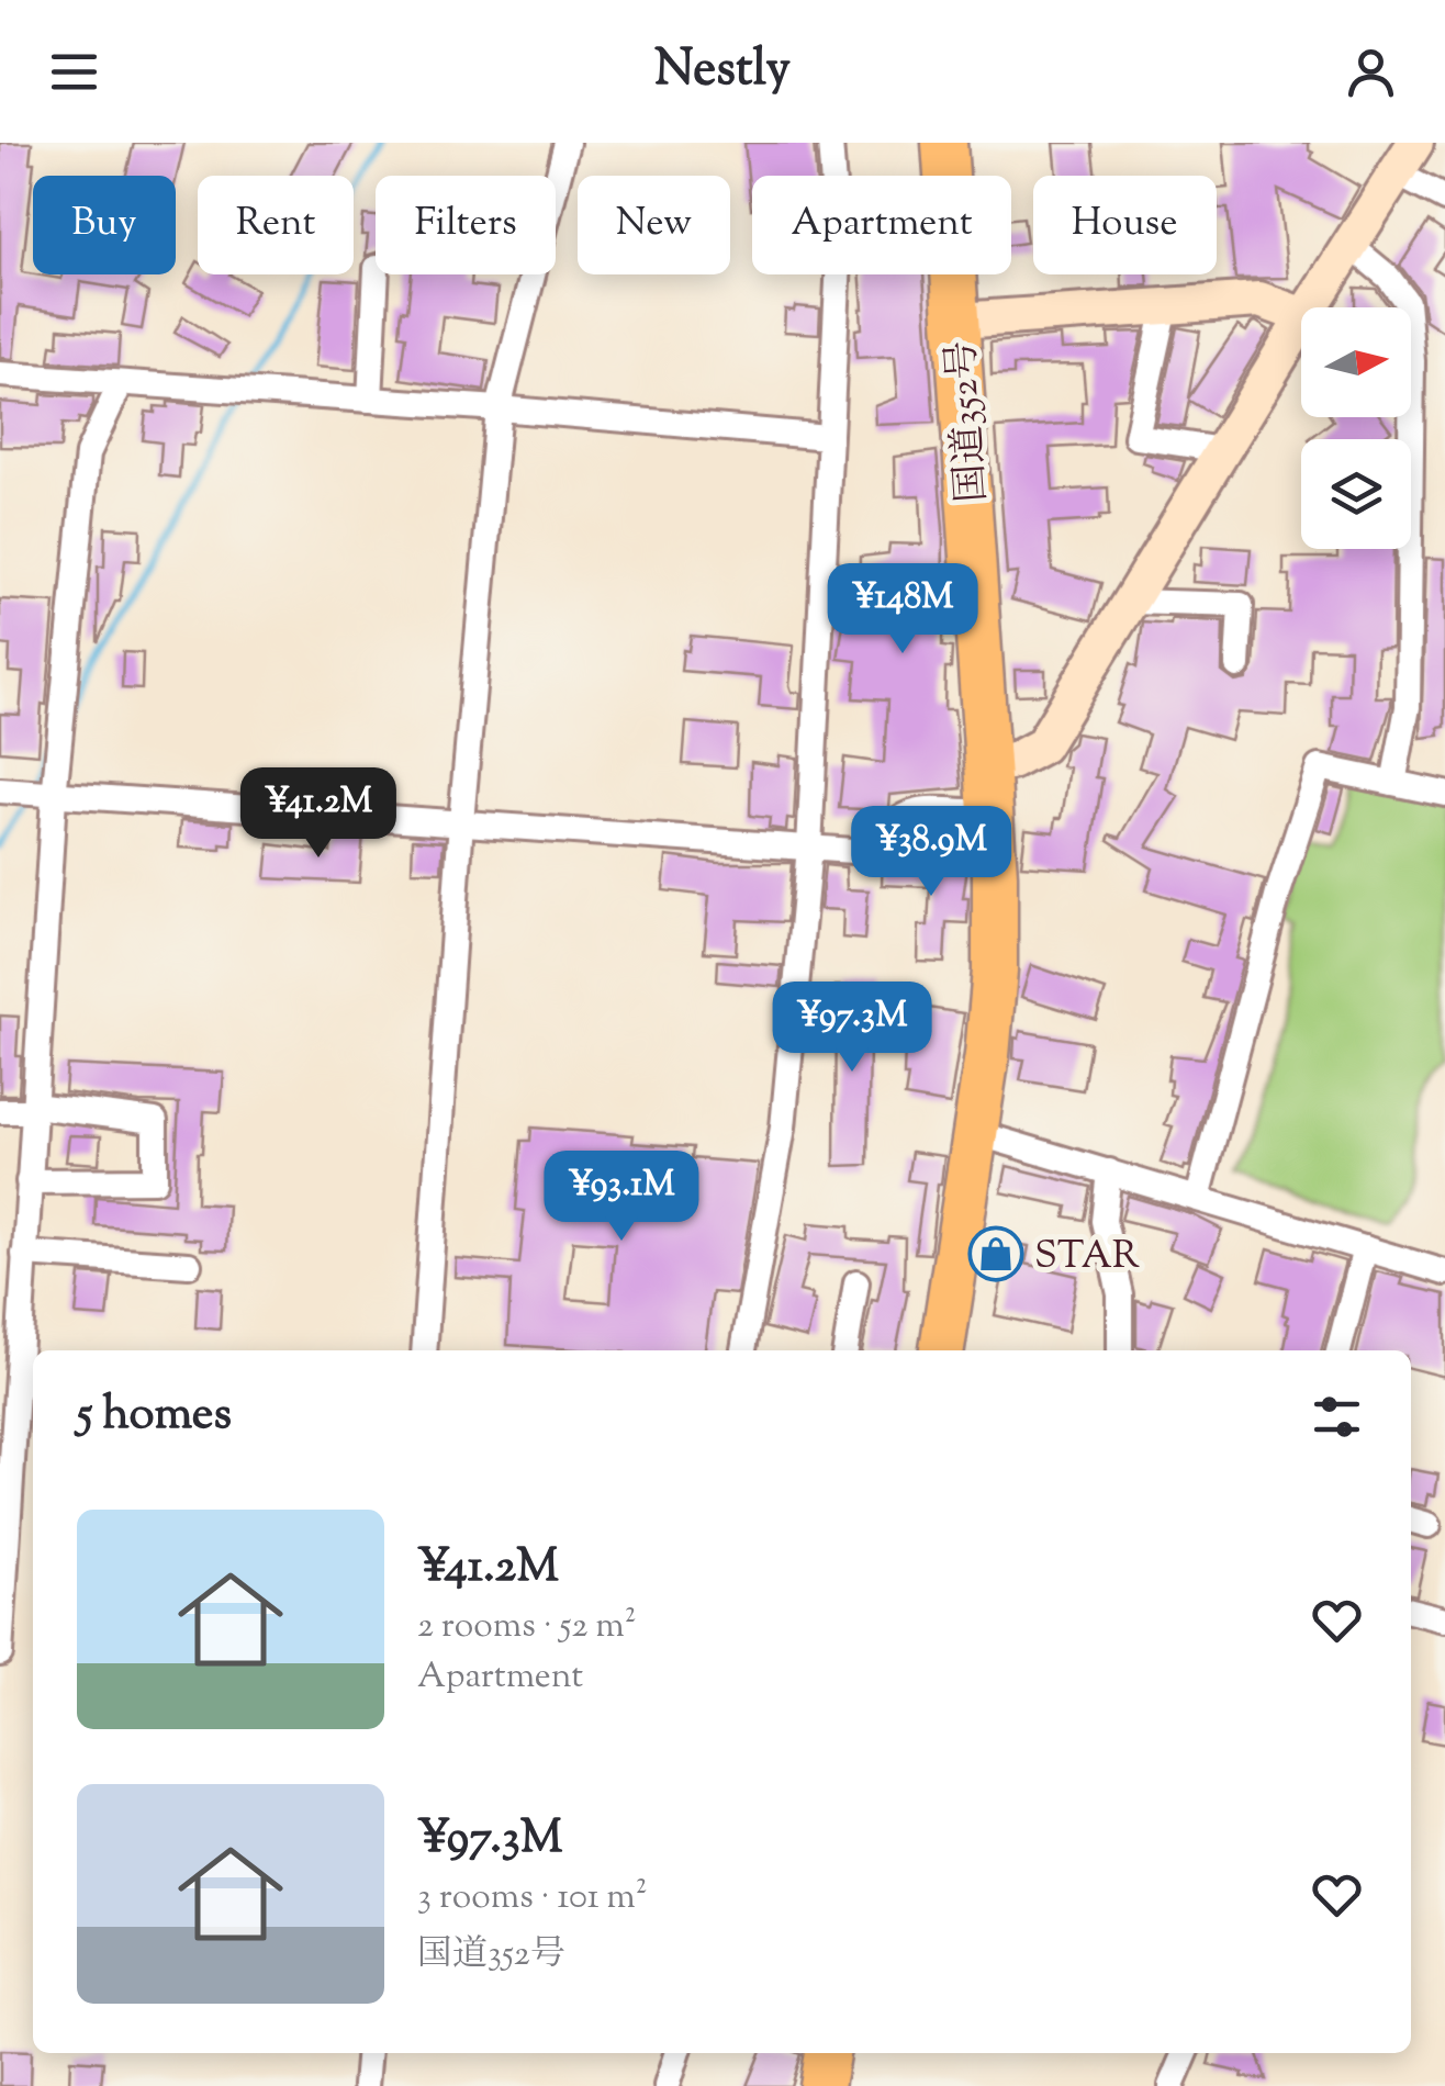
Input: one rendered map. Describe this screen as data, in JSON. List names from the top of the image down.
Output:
{
  "streets": {
    "highway": ["国道352号"]
  },
  "places": {
    "shop": ["STAR"]
  },
  "north": "right",
  "page": {
    "header": "Nestly",
    "chip": [
      "Buy",
      "Rent",
      "Filters",
      "New",
      "Apartment",
      "House"
    ],
    "price": [
      "¥148M",
      "¥41.2M",
      "¥38.9M",
      "¥97.3M",
      "¥93.1M"
    ],
    "heading": "5 homes",
    "list": [
      {
        "name": "¥41.2M",
        "note": "2 rooms · 52 m² · Apartment"
      },
      {
        "name": "¥97.3M",
        "note": "3 rooms · 101 m² · 国道352号"
      }
    ]
  }
}
